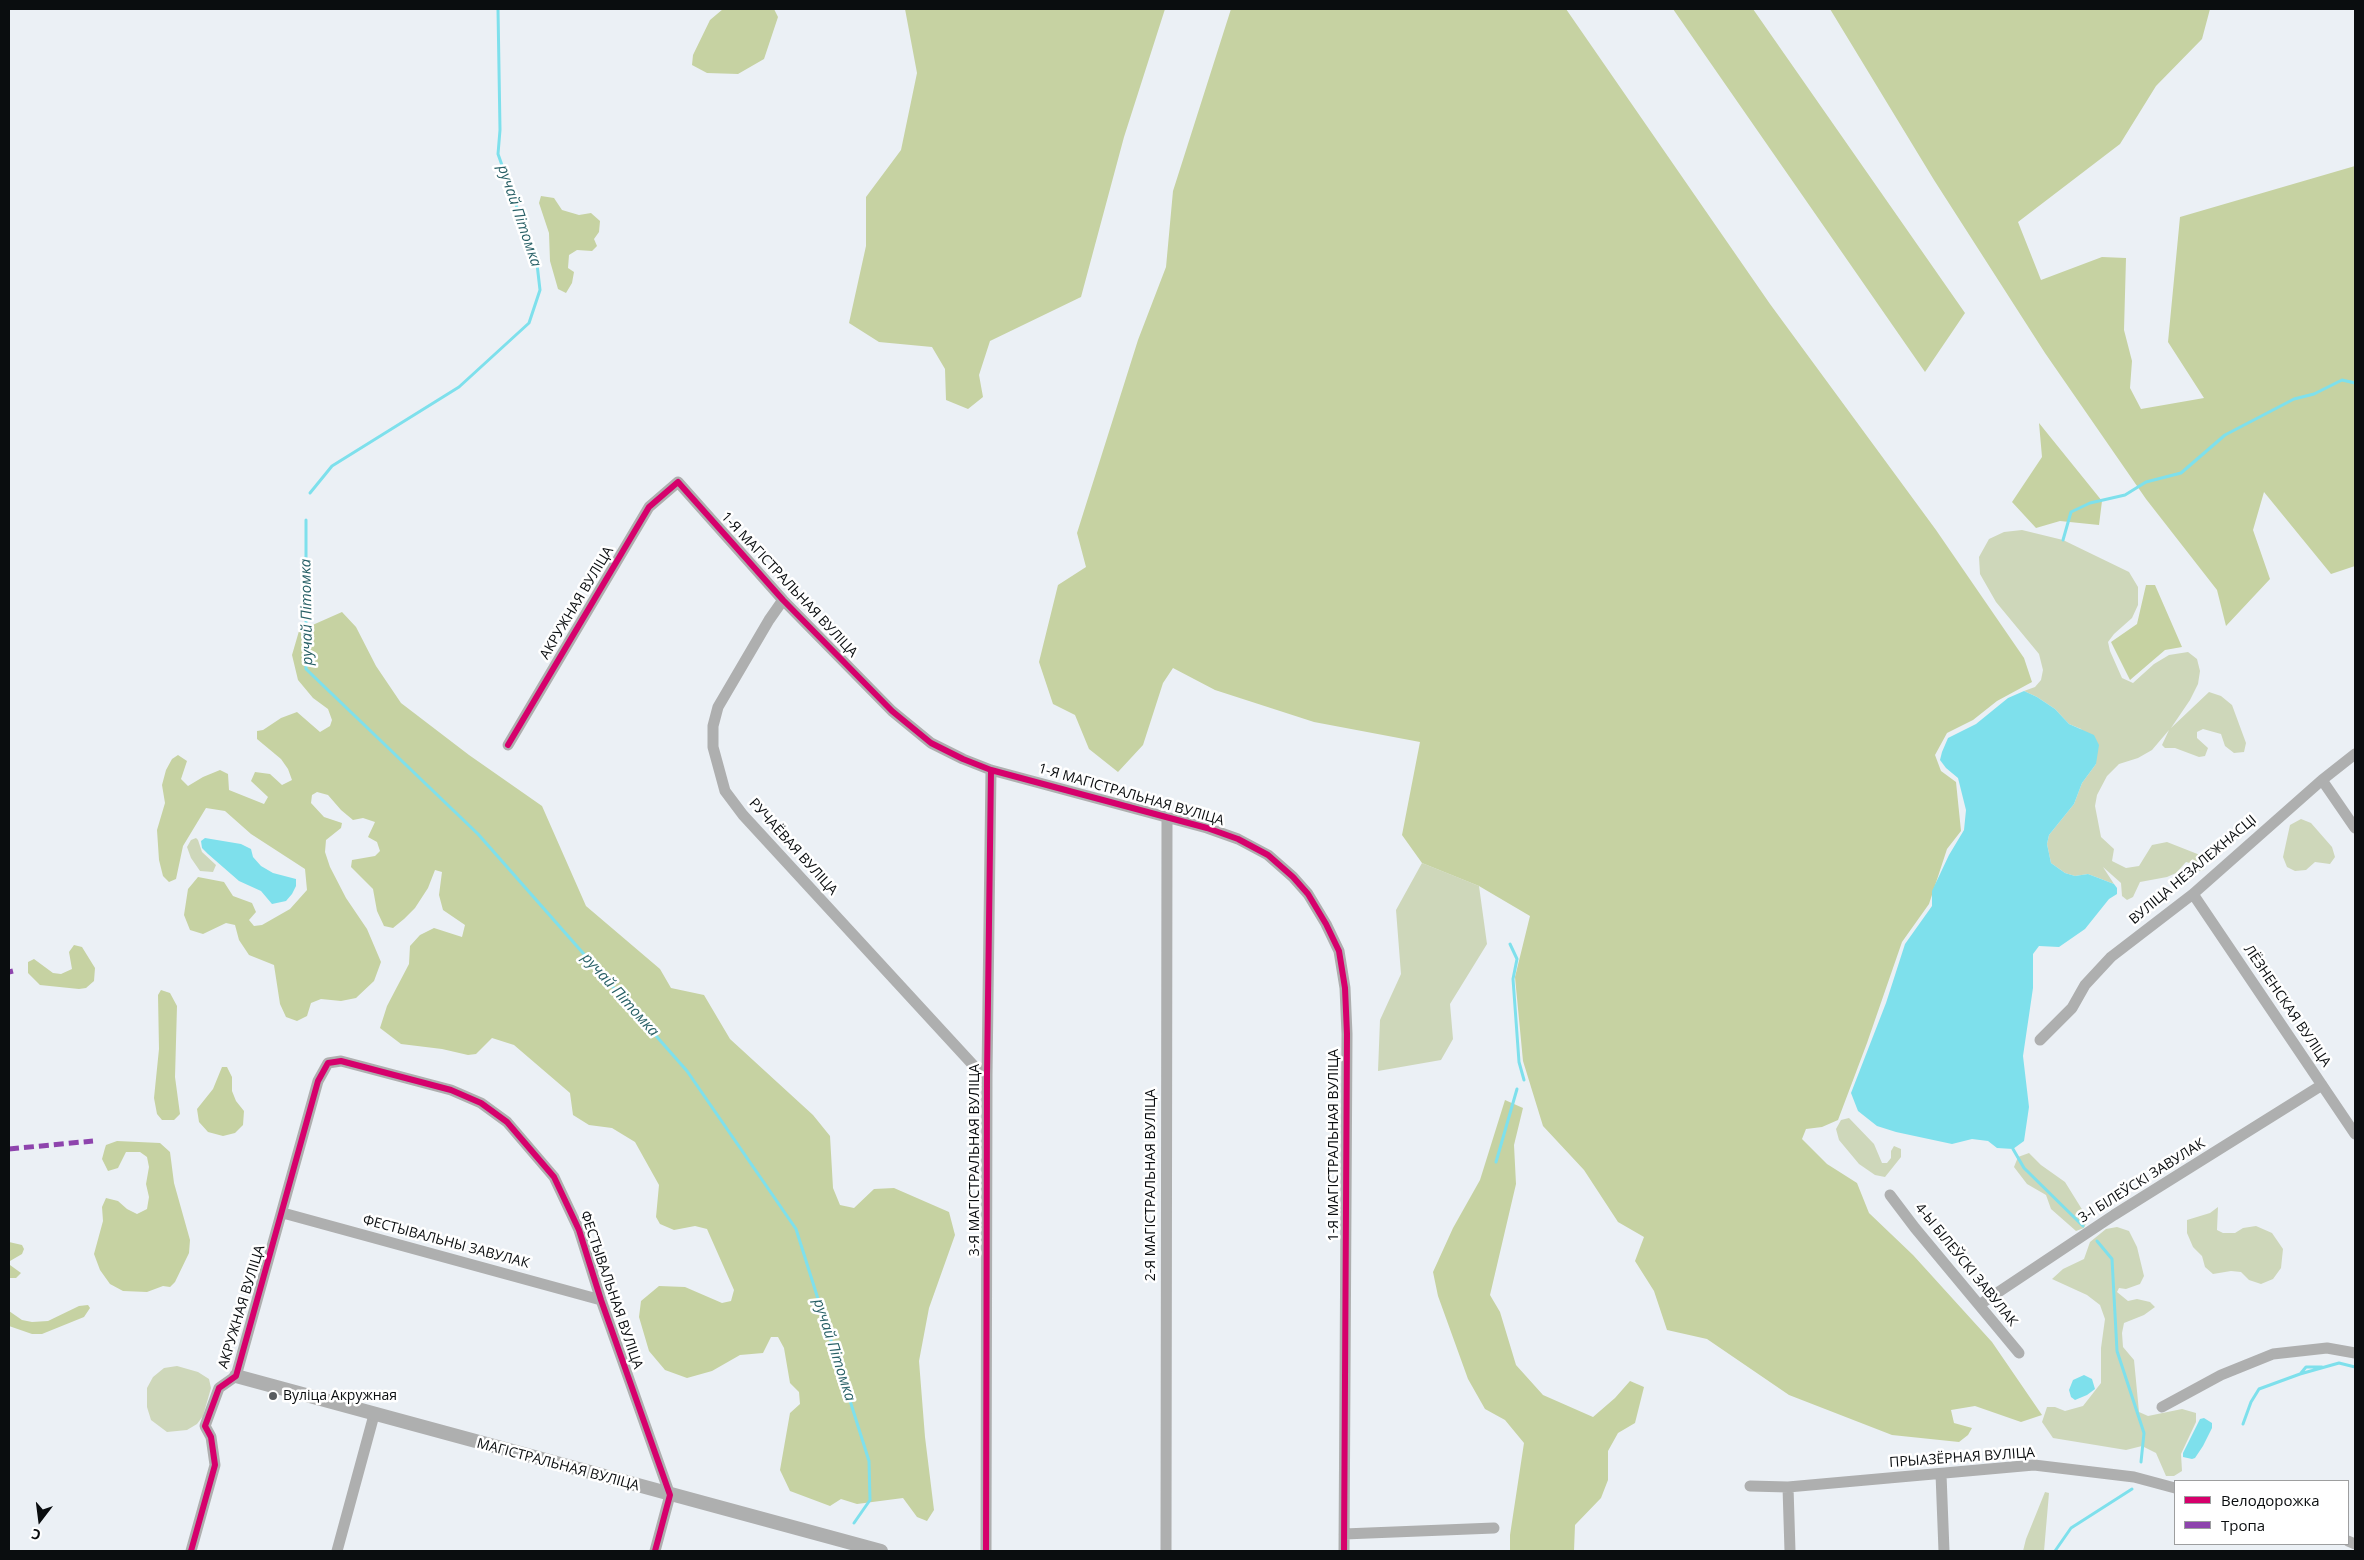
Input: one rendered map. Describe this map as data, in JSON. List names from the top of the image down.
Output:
{
  "streets": {
    "street": [
      "1-Я МАГІСТРАЛЬНАЯ ВУЛІЦА",
      "АКРУЖНАЯ ВУЛІЦА",
      "РУЧАЁВАЯ ВУЛІЦА",
      "ВУЛІЦА НЕЗАЛЕЖНАСЦІ",
      "ЛЁЗНЕНСКАЯ ВУЛІЦА",
      "3-Я МАГІСТРАЛЬНАЯ ВУЛІЦА",
      "3-І БІЛЕЎСКІ ЗАВУЛАК",
      "2-Я МАГІСТРАЛЬНАЯ ВУЛІЦА",
      "ФЕСТЫВАЛЬНЫ ЗАВУЛАК",
      "4-Ы БІЛЕЎСКІ ЗАВУЛАК",
      "ФЕСТЫВАЛЬНАЯ ВУЛІЦА",
      "ПРЫАЗЁРНАЯ ВУЛІЦА",
      "МАГІСТРАЛЬНАЯ ВУЛІЦА"
    ]
  },
  "crossings": [
    ["1-Я МАГІСТРАЛЬНАЯ ВУЛІЦА", "АКРУЖНАЯ ВУЛІЦА"],
    ["1-Я МАГІСТРАЛЬНАЯ ВУЛІЦА", "РУЧАЁВАЯ ВУЛІЦА"],
    ["1-Я МАГІСТРАЛЬНАЯ ВУЛІЦА", "3-Я МАГІСТРАЛЬНАЯ ВУЛІЦА"],
    ["1-Я МАГІСТРАЛЬНАЯ ВУЛІЦА", "2-Я МАГІСТРАЛЬНАЯ ВУЛІЦА"],
    ["АКРУЖНАЯ ВУЛІЦА", "ФЕСТЫВАЛЬНЫ ЗАВУЛАК"],
    ["АКРУЖНАЯ ВУЛІЦА", "ФЕСТЫВАЛЬНАЯ ВУЛІЦА"],
    ["АКРУЖНАЯ ВУЛІЦА", "МАГІСТРАЛЬНАЯ ВУЛІЦА"],
    ["РУЧАЁВАЯ ВУЛІЦА", "3-Я МАГІСТРАЛЬНАЯ ВУЛІЦА"],
    ["ВУЛІЦА НЕЗАЛЕЖНАСЦІ", "ЛЁЗНЕНСКАЯ ВУЛІЦА"],
    ["ЛЁЗНЕНСКАЯ ВУЛІЦА", "3-І БІЛЕЎСКІ ЗАВУЛАК"],
    ["3-І БІЛЕЎСКІ ЗАВУЛАК", "4-Ы БІЛЕЎСКІ ЗАВУЛАК"],
    ["ФЕСТЫВАЛЬНЫ ЗАВУЛАК", "ФЕСТЫВАЛЬНАЯ ВУЛІЦА"],
    ["ФЕСТЫВАЛЬНАЯ ВУЛІЦА", "МАГІСТРАЛЬНАЯ ВУЛІЦА"]
  ],
  "water": ["ручай Пітомка"],
  "places": ["Вуліца Акружная"],
  "legend": ["Велодорожка", "Тропа"],
  "north": "bottom"
}
